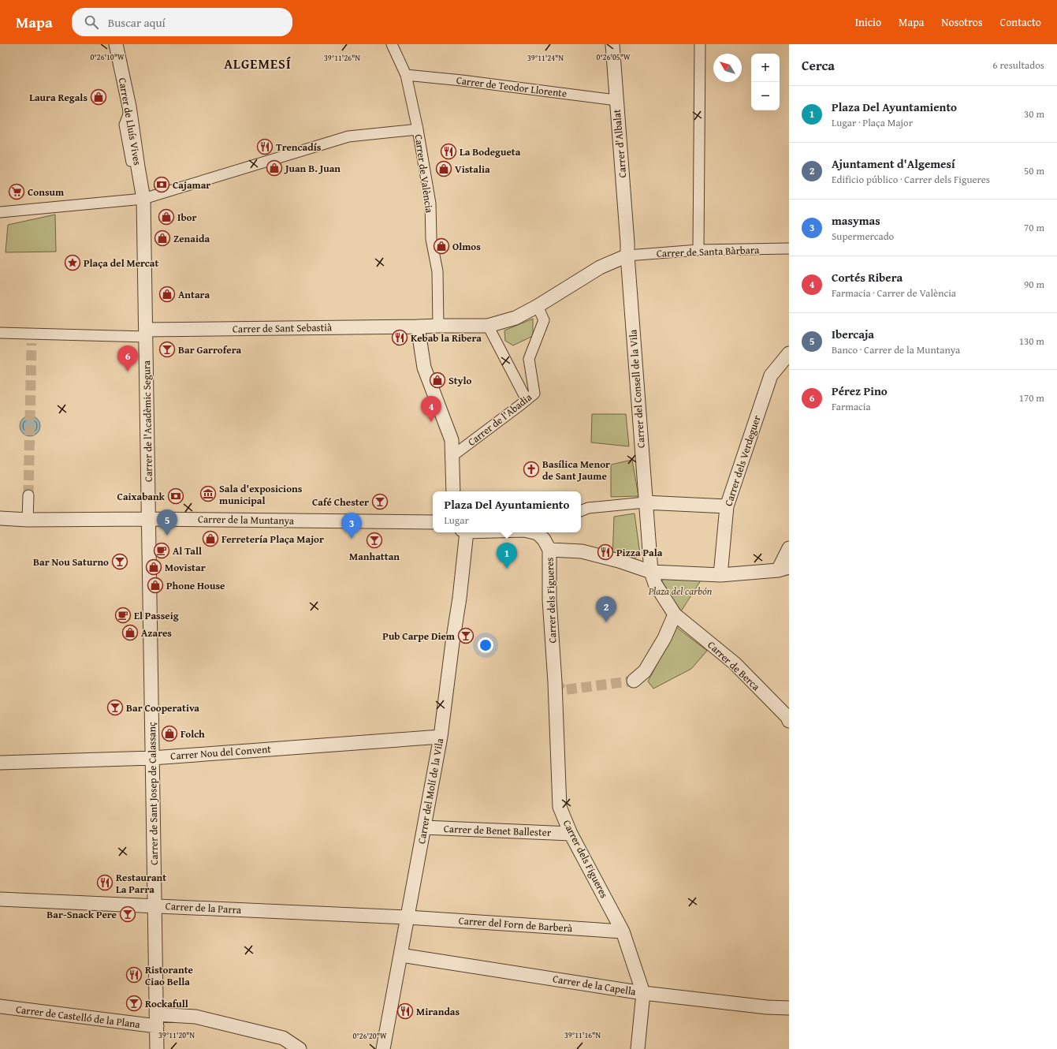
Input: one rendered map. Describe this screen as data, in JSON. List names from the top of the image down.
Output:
{
  "streets": {
    "street": [
      "Carrer de Teodor Llorente",
      "Carrer de Lluís Vives",
      "Carrer d'Albalat",
      "Carrer de València",
      "Carrer de Santa Bàrbara",
      "Carrer de Sant Sebastià",
      "Carrer del Consell de la Vila",
      "Carrer de l'Abadia",
      "Carrer de l'Acadèmic Segura",
      "Carrer dels Verdeguer",
      "Carrer de la Muntanya",
      "Carrer dels Figueres",
      "Carrer de Berca",
      "Carrer Nou del Convent",
      "Carrer del Molí de la Vila",
      "Carrer de Sant Josep de Calassanç",
      "Carrer de Benet Ballester",
      "Carrer de la Parra",
      "Carrer del Forn de Barberà",
      "Carrer de la Capella",
      "Carrer de Castelló de la Plana"
    ]
  },
  "crossings": [
    ["Carrer de Teodor Llorente", "Carrer d'Albalat"],
    ["Carrer de Teodor Llorente", "Carrer de València"],
    ["Carrer d'Albalat", "Carrer de Santa Bàrbara"],
    ["Carrer d'Albalat", "Carrer de Sant Sebastià"],
    ["Carrer d'Albalat", "Carrer del Consell de la Vila"],
    ["Carrer de València", "Carrer de Sant Sebastià"],
    ["Carrer de Santa Bàrbara", "Carrer de Sant Sebastià"],
    ["Carrer de Santa Bàrbara", "Carrer del Consell de la Vila"],
    ["Carrer de Sant Sebastià", "Carrer del Consell de la Vila"],
    ["Carrer de Sant Sebastià", "Carrer de l'Abadia"],
    ["Carrer de Sant Sebastià", "Carrer de l'Acadèmic Segura"],
    ["Carrer del Consell de la Vila", "Carrer de Berca"],
    ["Carrer de l'Acadèmic Segura", "Carrer de la Muntanya"],
    ["Carrer de l'Acadèmic Segura", "Carrer de Sant Josep de Calassanç"],
    ["Carrer de la Muntanya", "Carrer de Sant Josep de Calassanç"],
    ["Carrer dels Figueres", "Carrer de Benet Ballester"],
    ["Carrer dels Figueres", "Carrer del Forn de Barberà"],
    ["Carrer dels Figueres", "Carrer de la Capella"],
    ["Carrer Nou del Convent", "Carrer del Molí de la Vila"],
    ["Carrer Nou del Convent", "Carrer de Sant Josep de Calassanç"],
    ["Carrer del Molí de la Vila", "Carrer de Benet Ballester"],
    ["Carrer del Molí de la Vila", "Carrer de la Parra"],
    ["Carrer del Molí de la Vila", "Carrer del Forn de Barberà"],
    ["Carrer del Molí de la Vila", "Carrer de la Capella"],
    ["Carrer de Sant Josep de Calassanç", "Carrer de la Parra"],
    ["Carrer de Sant Josep de Calassanç", "Carrer de Castelló de la Plana"],
    ["Carrer de la Parra", "Carrer del Forn de Barberà"]
  ],
  "districts": ["ALGEMESÍ"],
  "parks": ["Plaza del carbón"],
  "places": {
    "shop": [
      "Laura Regals",
      "Juan B. Juan",
      "Vistalia",
      "Ibor",
      "Zenaida",
      "Olmos",
      "Antara",
      "Stylo",
      "Ferretería Plaça Major",
      "Movistar",
      "Phone House",
      "Azares",
      "Folch"
    ],
    "restaurant": [
      "Trencadís",
      "La Bodegueta",
      "Kebab la Ribera",
      "Pizza Pala",
      "Restaurant La Parra",
      "Ristorante Ciao Bella",
      "Mirandas"
    ],
    "bank": ["Cajamar", "Caixabank"],
    "supermarket": ["Consum"],
    "place": ["Plaça del Mercat"],
    "bar": [
      "Bar Garrofera",
      "Café Chester",
      "Manhattan",
      "Bar Nou Saturno",
      "Pub Carpe Diem",
      "Bar Cooperativa",
      "Bar-Snack Pere",
      "Rockafull"
    ],
    "church": ["Basílica Menor de Sant Jaume"],
    "museum": ["Sala d'exposicions municipal"],
    "cafe": ["Al Tall", "El Passeig"]
  },
  "north": "top left",
  "page": {
    "header": "Mapa",
    "search": "Buscar aquí",
    "nav": [
      "Inicio",
      "Mapa",
      "Nosotros",
      "Contacto"
    ],
    "heading": ["Cerca", "6 resultados"],
    "map_buttons": ["+", "−"],
    "list": [
      {
        "mark": "1",
        "name": "Plaza Del Ayuntamiento",
        "note": "Lugar · Plaça Major",
        "value": "30 m"
      },
      {
        "mark": "2",
        "name": "Ajuntament d'Algemesí",
        "note": "Edificio público · Carrer dels Figueres",
        "value": "50 m"
      },
      {
        "mark": "3",
        "name": "masymas",
        "note": "Supermercado",
        "value": "70 m"
      },
      {
        "mark": "4",
        "name": "Cortés Ribera",
        "note": "Farmacia · Carrer de València",
        "value": "90 m"
      },
      {
        "mark": "5",
        "name": "Ibercaja",
        "note": "Banco · Carrer de la Muntanya",
        "value": "130 m"
      },
      {
        "mark": "6",
        "name": "Pérez Pino",
        "note": "Farmacia",
        "value": "170 m"
      }
    ],
    "pins": [
      "6",
      "4",
      "5",
      "3",
      "1",
      "2"
    ],
    "popup": ["Plaza Del Ayuntamiento", "Lugar"]
  },
  "coordinates": [
    "0°26'10\"W",
    "0°26'05\"W",
    "39°11'26\"N",
    "39°11'24\"N",
    "39°11'20\"N",
    "39°11'16\"N",
    "0°26'20\"W"
  ]
}
